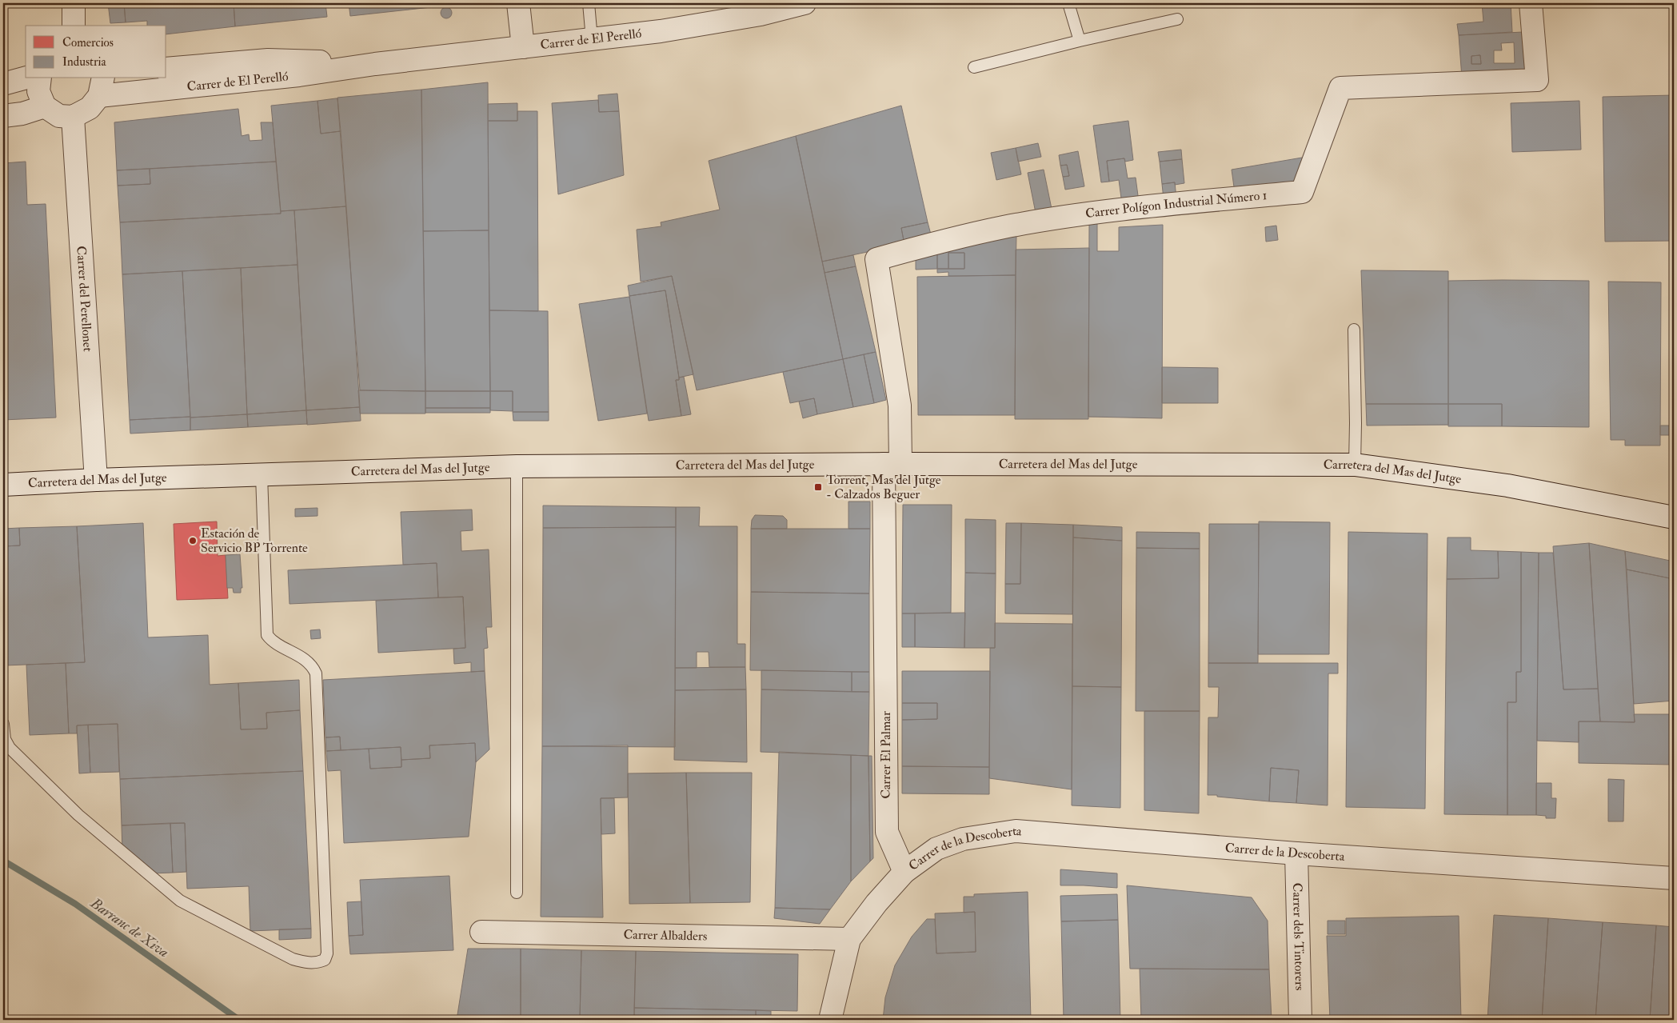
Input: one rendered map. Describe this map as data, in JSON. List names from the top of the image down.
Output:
{
  "streets": {
    "street": [
      "Carrer de El Perelló",
      "Carrer Polígon Industrial Número 1",
      "Carrer del Perellonet",
      "Carretera del Mas del Jutge",
      "Carrer El Palmar",
      "Carrer de la Descoberta",
      "Carrer Albalders",
      "Carrer dels Tintorers"
    ]
  },
  "crossings": [
    ["Carrer Polígon Industrial Número 1", "Carretera del Mas del Jutge"],
    ["Carrer Polígon Industrial Número 1", "Carrer El Palmar"],
    ["Carrer del Perellonet", "Carretera del Mas del Jutge"],
    ["Carretera del Mas del Jutge", "Carrer El Palmar"],
    ["Carrer El Palmar", "Carrer de la Descoberta"],
    ["Carrer de la Descoberta", "Carrer dels Tintorers"]
  ],
  "water": ["Barranc de Xiva"],
  "places": {
    "transit": ["Torrent, Mas del Jutge - Calzados Beguer"],
    "other": ["Estación de Servicio BP Torrente"]
  },
  "legend": ["Comercios", "Industria"]
}
